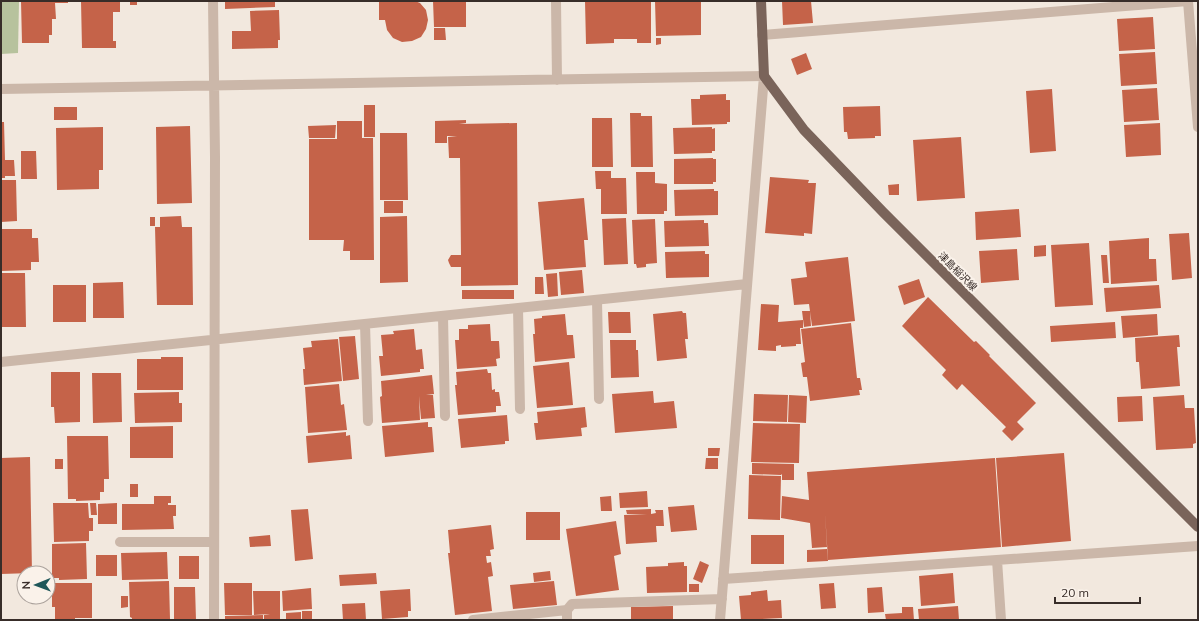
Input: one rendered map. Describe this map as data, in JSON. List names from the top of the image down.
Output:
{
  "streets": {
    "main road": ["津島稲沢線"]
  },
  "scale_bar": "20 m",
  "north": "left"
}
